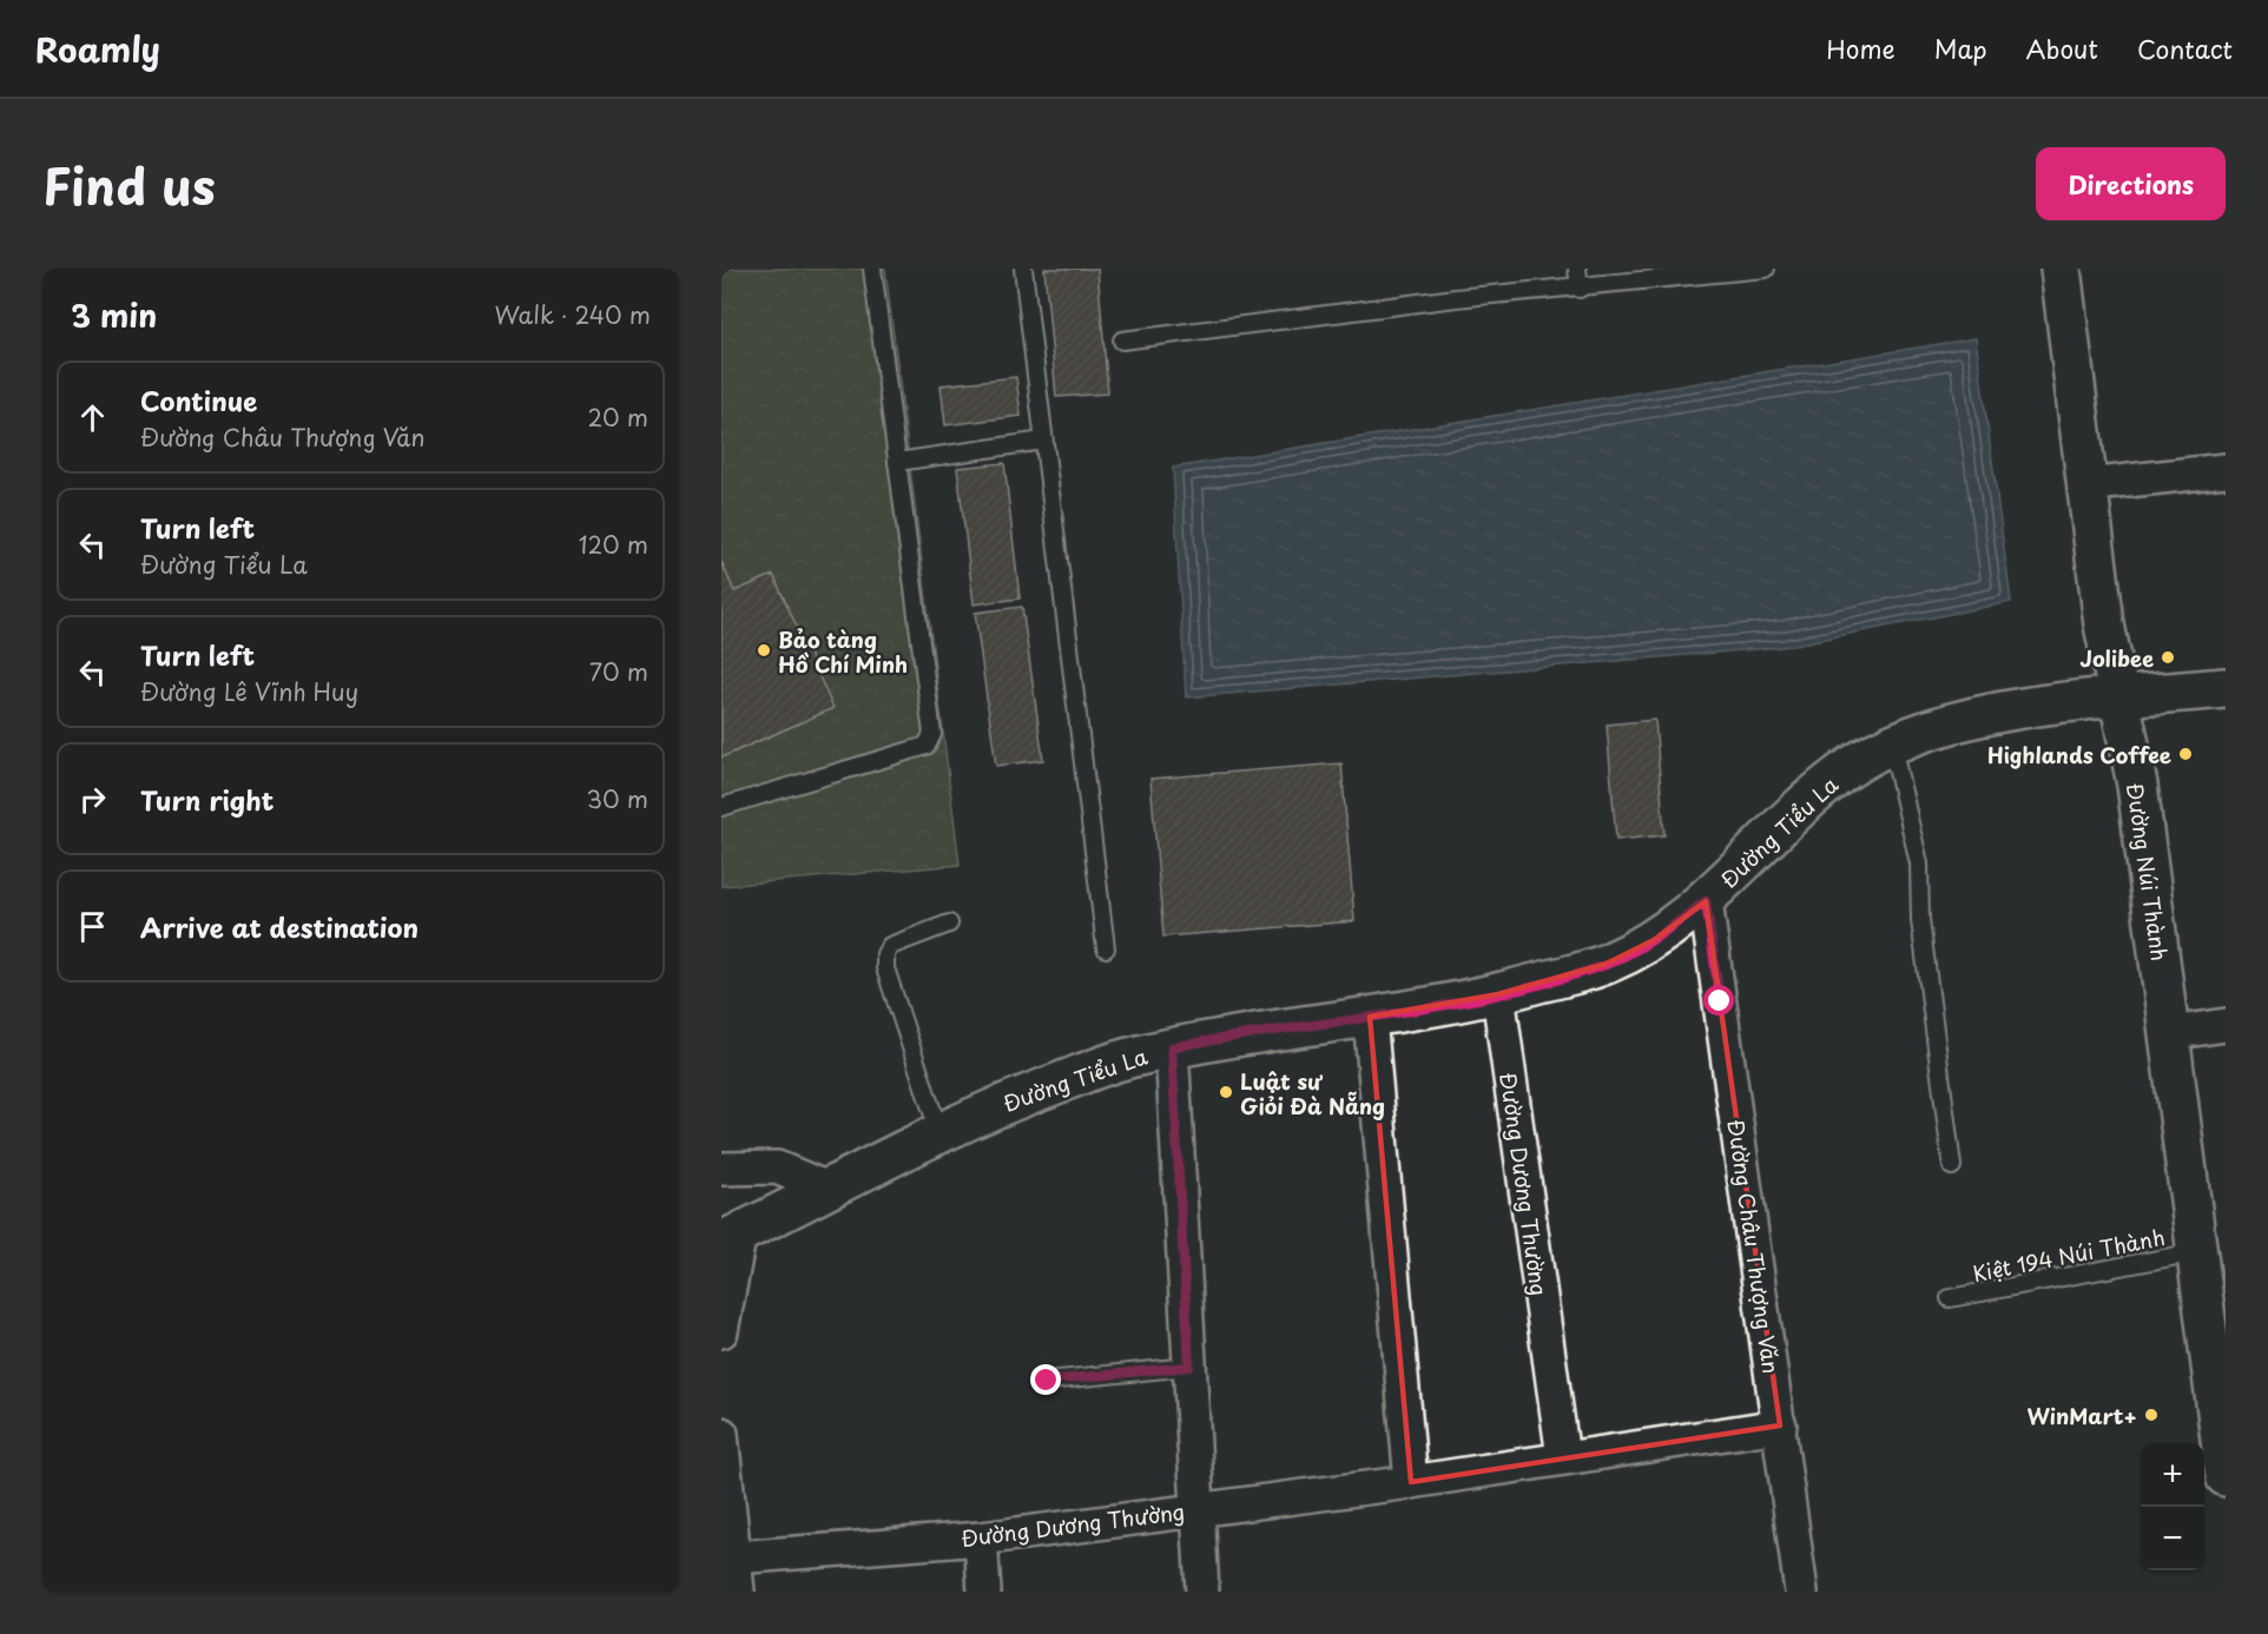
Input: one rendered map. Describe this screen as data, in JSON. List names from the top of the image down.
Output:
{
  "streets": {
    "main road": ["Đường Tiểu La", "Đường Núi Thành"],
    "street": ["Đường Dương Thường", "Đường Châu Thượng Văn"],
    "lane": ["Kiệt 194 Núi Thành"]
  },
  "crossings": [
    ["Đường Tiểu La", "Đường Núi Thành"],
    ["Đường Tiểu La", "Đường Dương Thường"],
    ["Đường Tiểu La", "Đường Châu Thượng Văn"],
    ["Đường Núi Thành", "Kiệt 194 Núi Thành"],
    ["Đường Dương Thường", "Đường Châu Thượng Văn"]
  ],
  "places": [
    "Bảo tàng Hồ Chí Minh",
    "Jolibee",
    "Highlands Coffee",
    "Luật sư Giỏi Đà Nẵng",
    "WinMart+"
  ],
  "page": {
    "header": "Roamly",
    "nav": [
      "Home",
      "Map",
      "About",
      "Contact"
    ],
    "title": "Find us",
    "buttons": "Directions",
    "heading": ["3 min", "Walk · 240 m"],
    "list": [
      ["Continue", "Đường Châu Thượng Văn", "20 m"],
      ["Turn left", "Đường Tiểu La", "120 m"],
      ["Turn left", "Đường Lê Vĩnh Huy", "70 m"],
      ["Turn right", "30 m"],
      "Arrive at destination"
    ],
    "map_buttons": ["+", "−"]
  }
}
